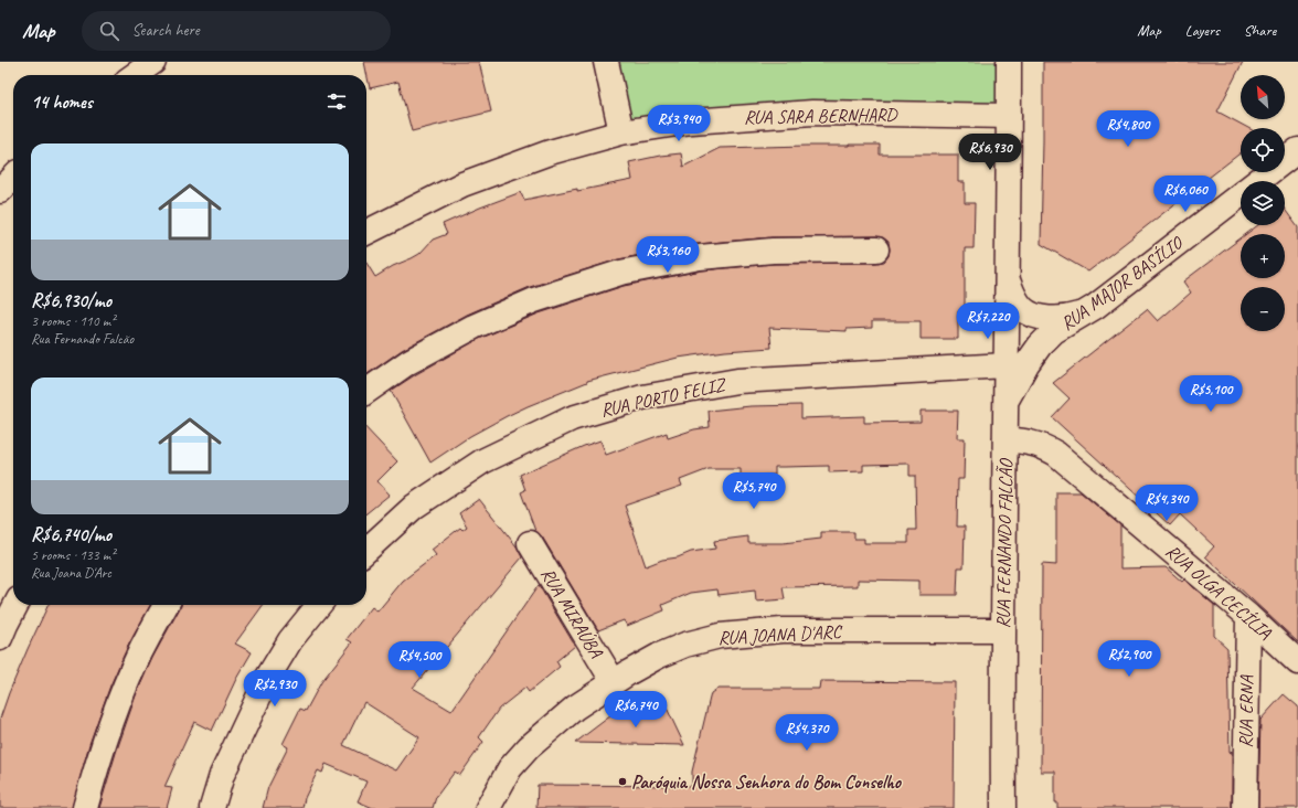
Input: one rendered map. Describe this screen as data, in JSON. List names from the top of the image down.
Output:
{
  "streets": {
    "street": [
      "RUA SARA BERNHARD",
      "RUA MAJOR BASÍLIO",
      "RUA PORTO FELIZ",
      "RUA FERNANDO FALCÃO",
      "RUA OLGA CECÍLIA",
      "RUA MIRAÚBA",
      "RUA JOANA D'ARC",
      "RUA ERNA"
    ]
  },
  "crossings": [
    ["RUA SARA BERNHARD", "RUA FERNANDO FALCÃO"],
    ["RUA MAJOR BASÍLIO", "RUA FERNANDO FALCÃO"],
    ["RUA PORTO FELIZ", "RUA FERNANDO FALCÃO"],
    ["RUA FERNANDO FALCÃO", "RUA OLGA CECÍLIA"],
    ["RUA FERNANDO FALCÃO", "RUA JOANA D'ARC"],
    ["RUA OLGA CECÍLIA", "RUA ERNA"],
    ["RUA MIRAÚBA", "RUA JOANA D'ARC"]
  ],
  "places": ["Paróquia Nossa Senhora do Bom Conselho"],
  "north": "top left",
  "page": {
    "header": "Map",
    "search": "Search here",
    "nav": ["Map", "Layers", "Share"],
    "map_buttons": ["+", "−"],
    "heading": "14 homes",
    "price": [
      "R$3,940",
      "R$4,800",
      "R$6,930",
      "R$6,060",
      "R$3,160",
      "R$7,220",
      "R$5,100",
      "R$5,740",
      "R$4,340",
      "R$2,900",
      "R$4,500",
      "R$2,930",
      "R$6,740",
      "R$4,370"
    ],
    "list": [
      {
        "name": "R$6,930/mo",
        "note": "3 rooms · 110 m² · Rua Fernando Falcão"
      },
      {
        "name": "R$6,740/mo",
        "note": "5 rooms · 133 m² · Rua Joana D'Arc"
      }
    ]
  }
}
